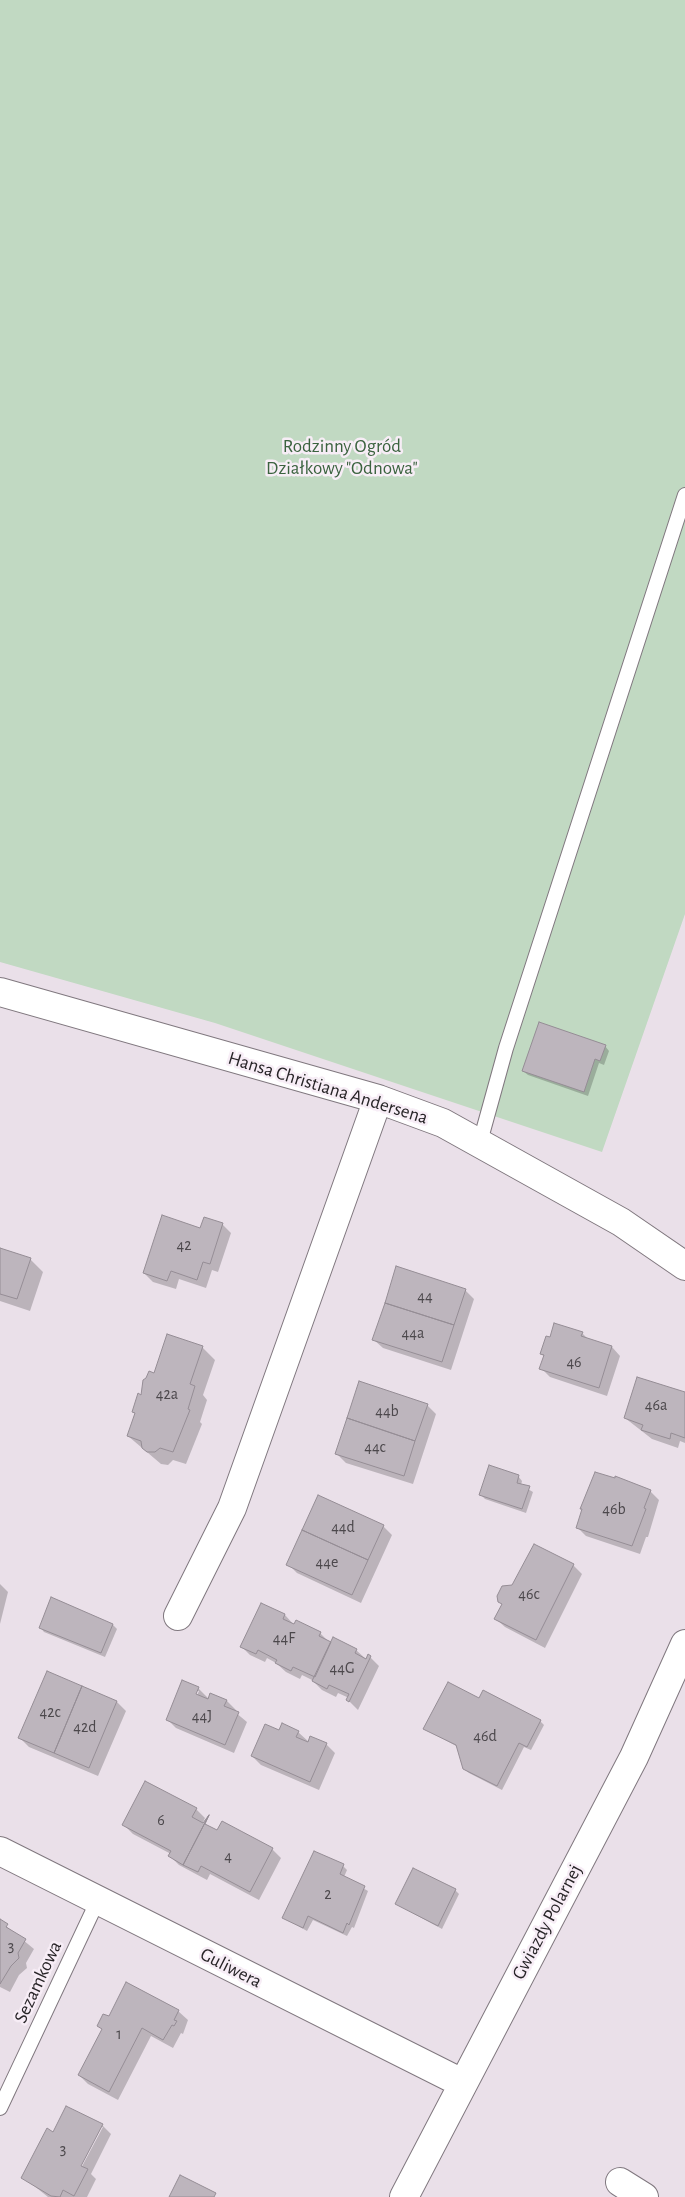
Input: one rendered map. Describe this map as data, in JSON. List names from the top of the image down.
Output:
{
  "streets": {
    "street": ["Hansa Christiana Andersena", "Gwiazdy Polarnej", "Guliwera"],
    "lane": ["Sezamkowa"]
  },
  "crossings": [
    ["Gwiazdy Polarnej", "Guliwera"],
    ["Guliwera", "Sezamkowa"]
  ],
  "parks": ["Rodzinny Ogród Działkowy \"Odnowa\""],
  "house_numbers": [
    "42",
    "44",
    "44a",
    "46",
    "42a",
    "46a",
    "44b",
    "44c",
    "46b",
    "44d",
    "44e",
    "46c",
    "44F",
    "44G",
    "42c",
    "44J",
    "42d",
    "46d",
    "6",
    "4",
    "2",
    "3",
    "1",
    "3"
  ]
}
